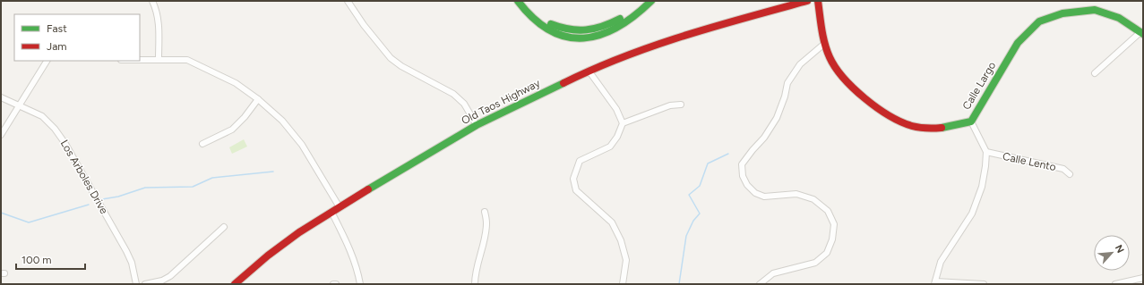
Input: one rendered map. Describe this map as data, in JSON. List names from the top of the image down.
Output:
{
  "streets": {
    "main road": ["Calle Largo", "Old Taos Highway"],
    "street": ["Calle Lento", "Los Arboles Drive"]
  },
  "legend": ["Fast", "Jam"],
  "scale_bar": "100 m",
  "north": "top right"
}
